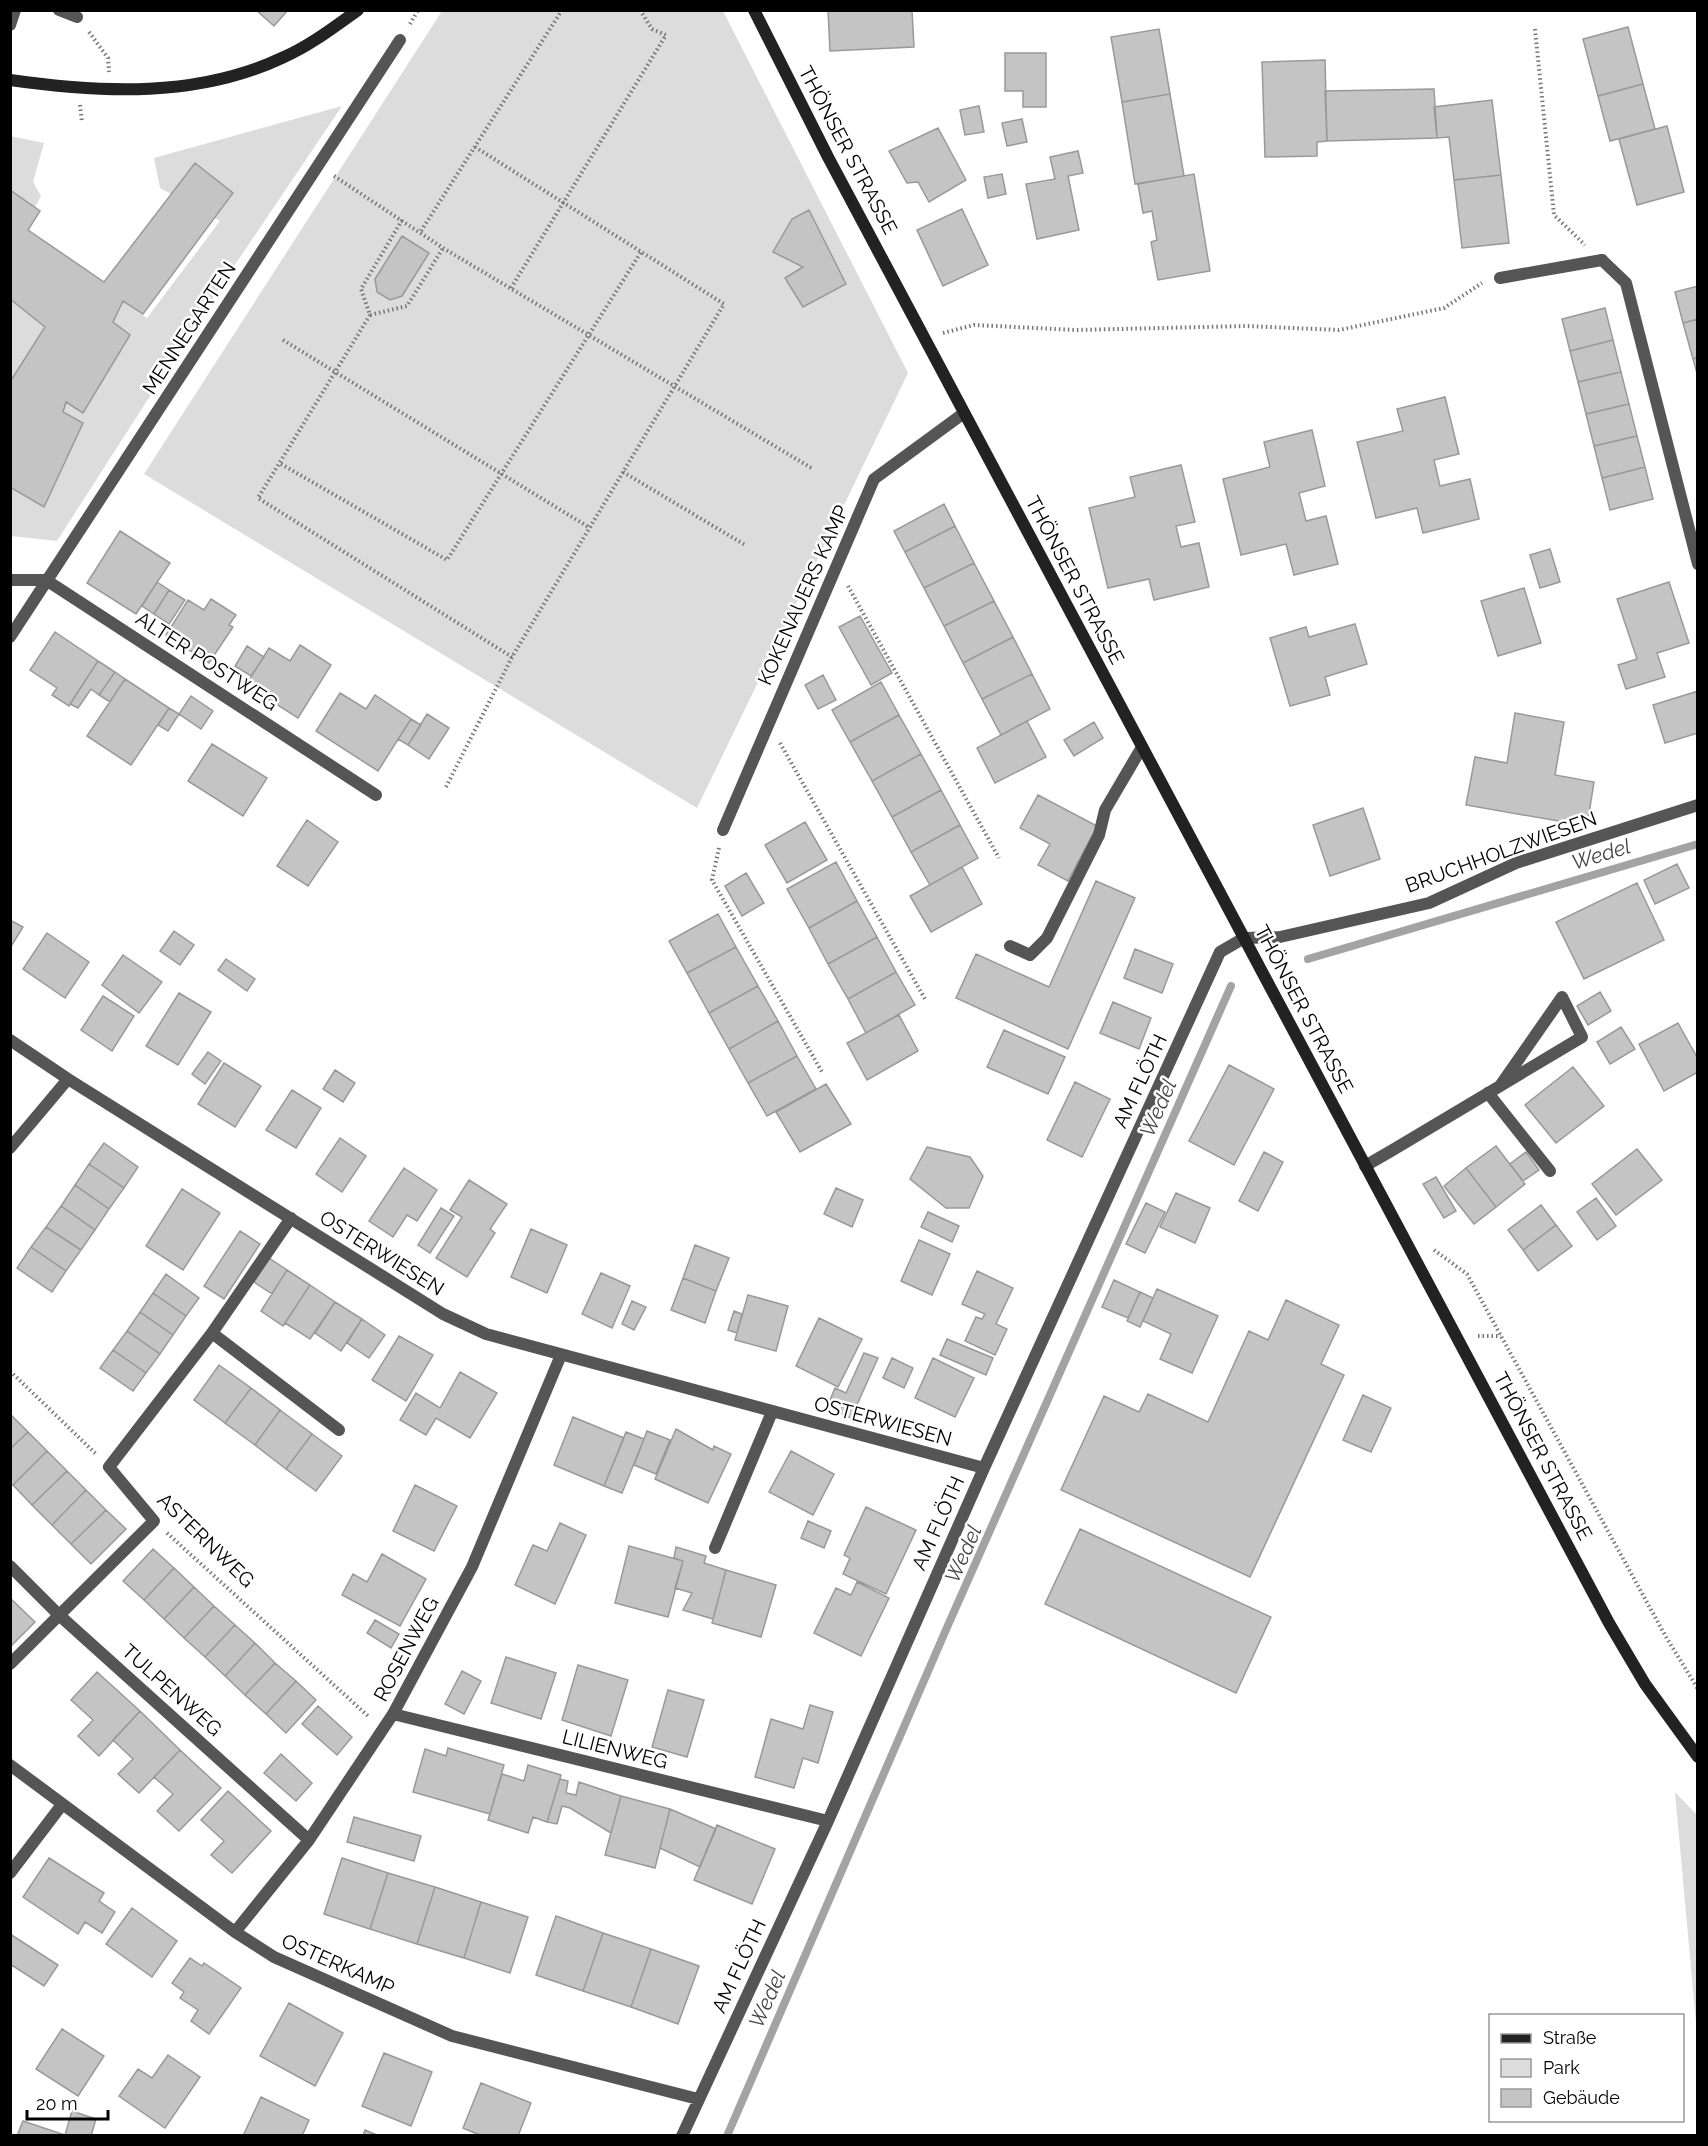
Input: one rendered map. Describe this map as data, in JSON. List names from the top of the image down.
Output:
{
  "streets": {
    "street": [
      "THÖNSER STRASSE",
      "MENNEGARTEN",
      "KOKENAUERS KAMP",
      "ALTER POSTWEG",
      "BRUCHHOLZWIESEN",
      "AM FLÖTH",
      "OSTERWIESEN",
      "ASTERNWEG",
      "ROSENWEG",
      "TULPENWEG",
      "LILIENWEG",
      "OSTERKAMP"
    ]
  },
  "crossings": [
    ["THÖNSER STRASSE", "KOKENAUERS KAMP"],
    ["THÖNSER STRASSE", "BRUCHHOLZWIESEN"],
    ["THÖNSER STRASSE", "AM FLÖTH"],
    ["MENNEGARTEN", "ALTER POSTWEG"],
    ["BRUCHHOLZWIESEN", "AM FLÖTH"],
    ["AM FLÖTH", "OSTERWIESEN"],
    ["AM FLÖTH", "LILIENWEG"],
    ["AM FLÖTH", "OSTERKAMP"],
    ["OSTERWIESEN", "ROSENWEG"],
    ["ASTERNWEG", "ROSENWEG"],
    ["ROSENWEG", "TULPENWEG"],
    ["ROSENWEG", "LILIENWEG"],
    ["ROSENWEG", "OSTERKAMP"]
  ],
  "water": ["Wedel"],
  "legend": ["Straße", "Park", "Gebäude"],
  "scale_bar": "20 m"
}
